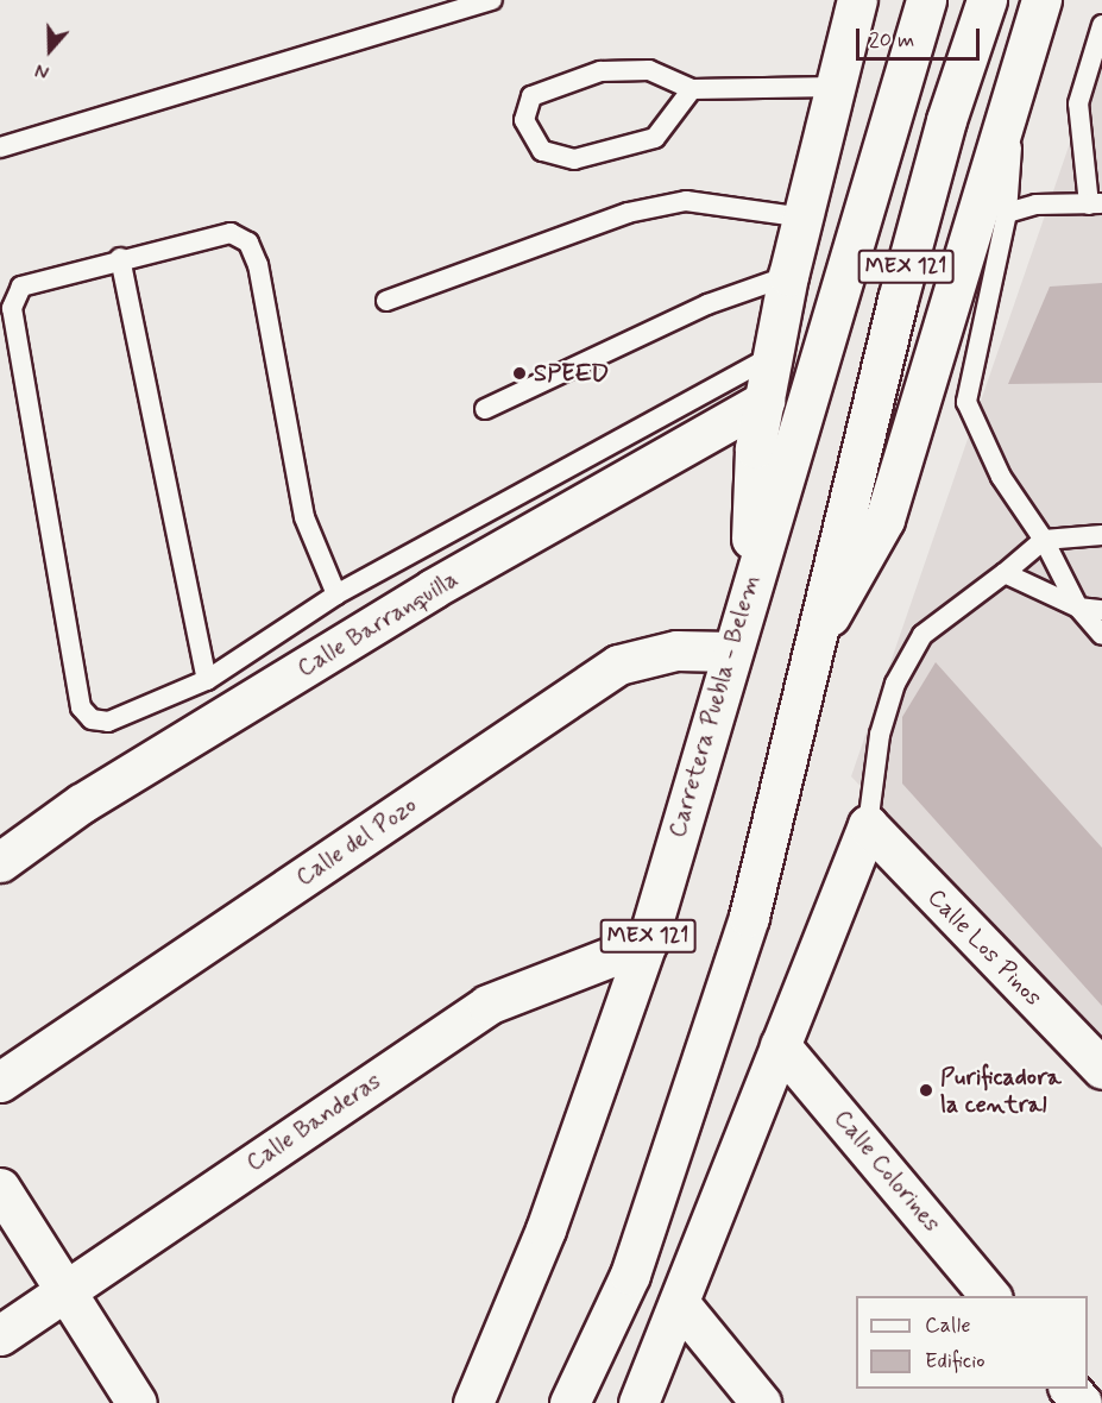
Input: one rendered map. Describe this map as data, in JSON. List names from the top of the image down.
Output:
{
  "streets": {
    "main road": [
      "MEX 121",
      "Calle Barranquilla",
      "Carretera Puebla - Belem",
      "Calle del Pozo",
      "Calle Los Pinos",
      "Calle Banderas",
      "Calle Colorines"
    ]
  },
  "crossings": [
    ["Carretera Puebla - Belem", "Calle del Pozo"],
    ["Carretera Puebla - Belem", "Calle Banderas"]
  ],
  "places": ["SPEED", "Purificadora la central"],
  "legend": ["Calle", "Edificio"],
  "scale_bar": "20 m",
  "north": "bottom"
}
